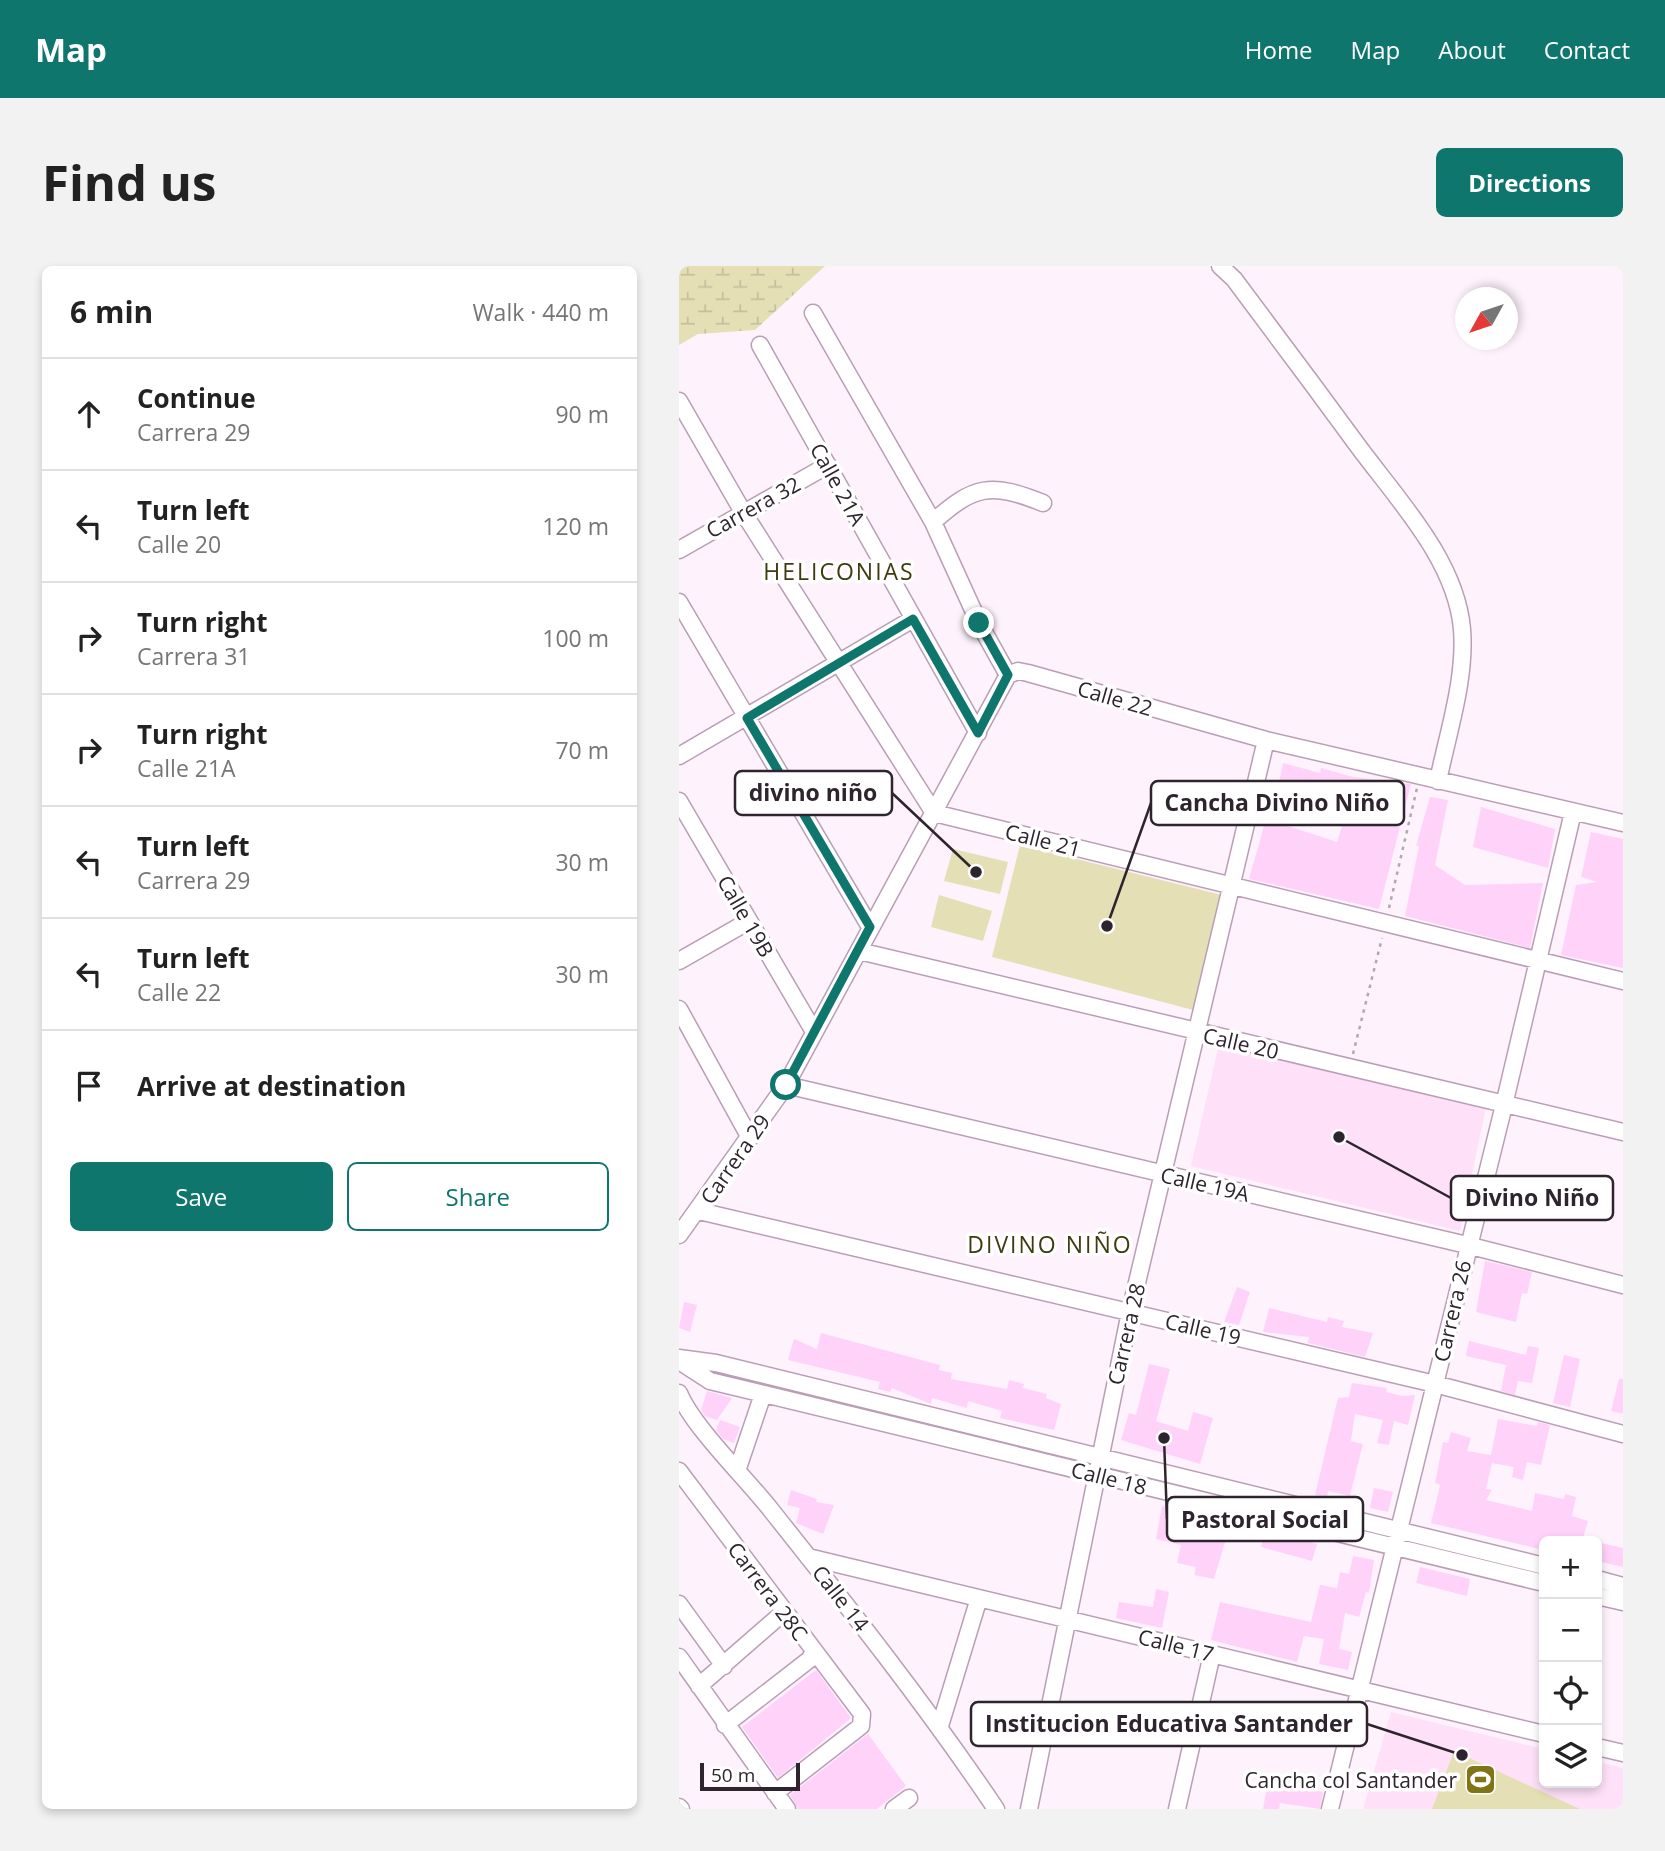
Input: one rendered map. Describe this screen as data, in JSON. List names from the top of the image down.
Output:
{
  "streets": {
    "street": [
      "Calle 21A",
      "Carrera 32",
      "Calle 22",
      "Calle 21",
      "Calle 19B",
      "Calle 20",
      "Carrera 29",
      "Calle 19A",
      "Carrera 26",
      "Calle 19",
      "Carrera 28",
      "Calle 18",
      "Carrera 28C",
      "Calle 14",
      "Calle 17"
    ]
  },
  "crossings": [
    ["Calle 21A", "Carrera 32"],
    ["Calle 21A", "Carrera 29"],
    ["Calle 22", "Carrera 29"],
    ["Calle 22", "Carrera 26"],
    ["Calle 22", "Carrera 28"],
    ["Calle 21", "Carrera 29"],
    ["Calle 21", "Carrera 26"],
    ["Calle 21", "Carrera 28"],
    ["Calle 19B", "Carrera 29"],
    ["Calle 20", "Carrera 29"],
    ["Calle 20", "Carrera 26"],
    ["Calle 20", "Carrera 28"],
    ["Carrera 29", "Calle 19A"],
    ["Carrera 29", "Calle 19"],
    ["Calle 19A", "Carrera 26"],
    ["Calle 19A", "Carrera 28"],
    ["Carrera 26", "Calle 19"],
    ["Carrera 26", "Calle 18"],
    ["Carrera 26", "Calle 17"],
    ["Calle 19", "Carrera 28"],
    ["Carrera 28", "Calle 18"],
    ["Carrera 28", "Calle 17"],
    ["Calle 14", "Calle 17"]
  ],
  "districts": ["HELICONIAS", "DIVINO NIÑO"],
  "places": {
    "other": [
      "divino niño",
      "Cancha Divino Niño",
      "Divino Niño",
      "Pastoral Social",
      "Institucion Educativa Santander"
    ],
    "sports": ["Cancha col Santander"]
  },
  "scale_bar": "50 m",
  "north": "bottom left",
  "page": {
    "header": "Map",
    "nav": [
      "Home",
      "Map",
      "About",
      "Contact"
    ],
    "buttons": [
      "Directions",
      ["Save", "Share"]
    ],
    "title": "Find us",
    "heading": ["6 min", "Walk · 440 m"],
    "list": [
      ["Continue", "Carrera 29", "90 m"],
      ["Turn left", "Calle 20", "120 m"],
      ["Turn right", "Carrera 31", "100 m"],
      ["Turn right", "Calle 21A", "70 m"],
      ["Turn left", "Carrera 29", "30 m"],
      ["Turn left", "Calle 22", "30 m"],
      "Arrive at destination"
    ],
    "map_buttons": ["+", "−"],
    "scale": "50 m"
  }
}
